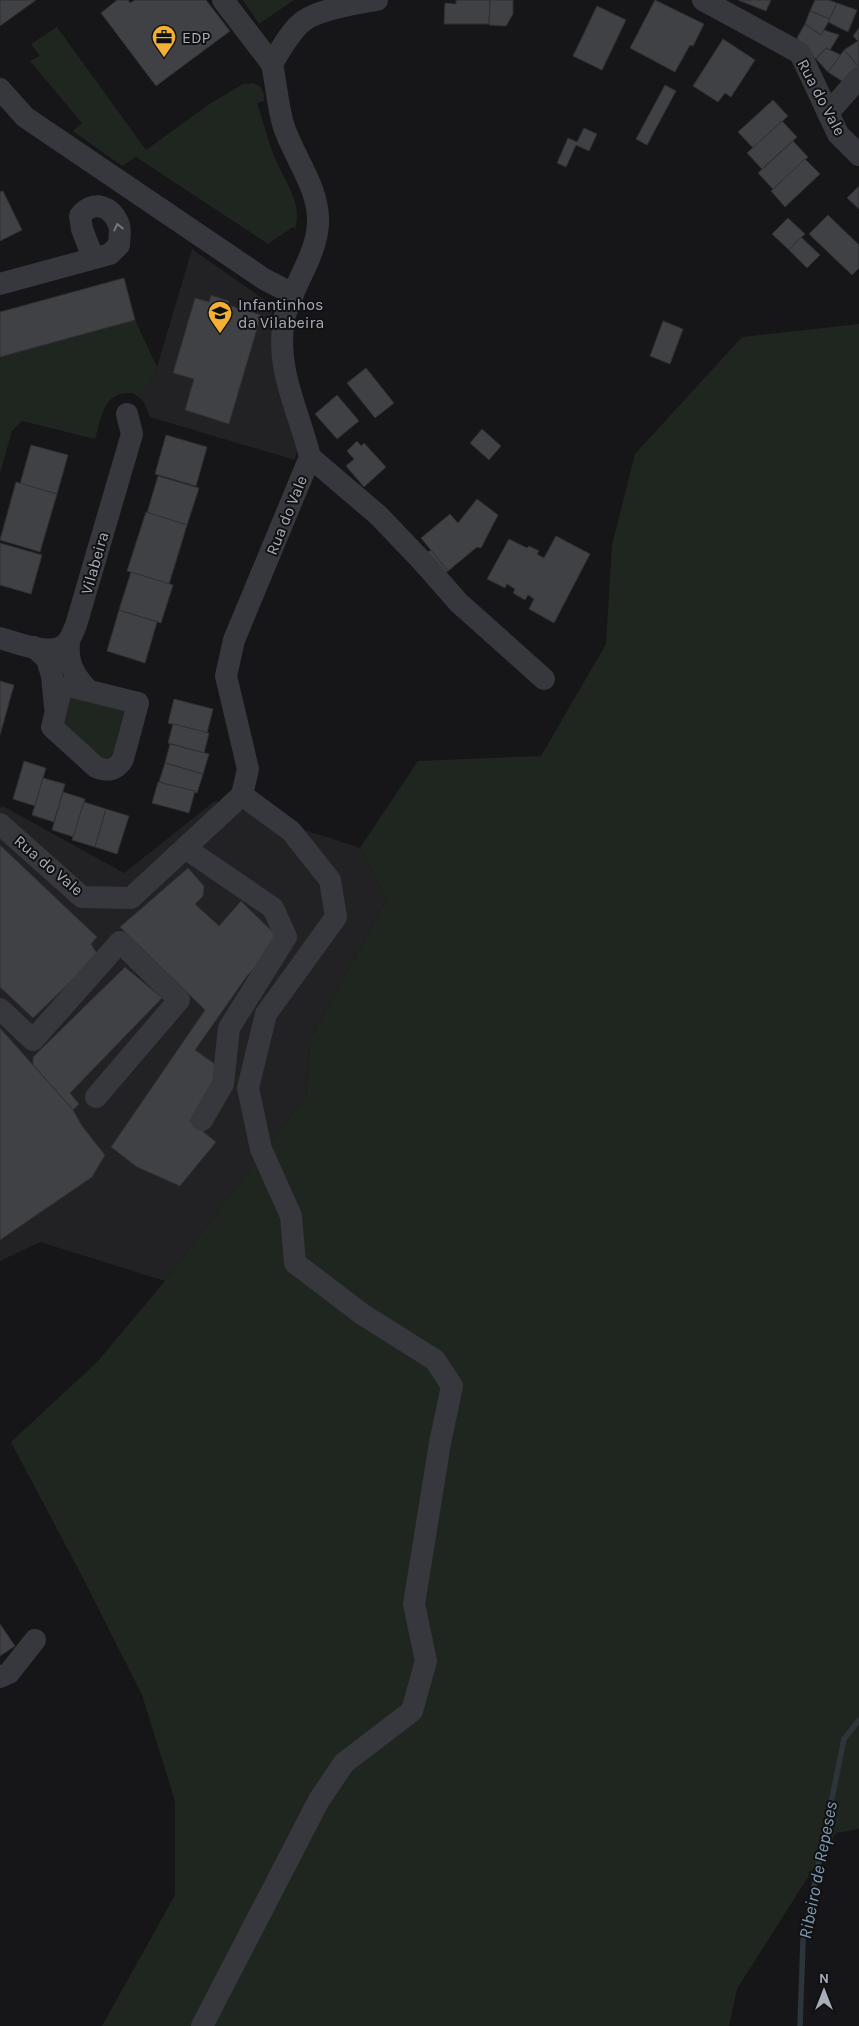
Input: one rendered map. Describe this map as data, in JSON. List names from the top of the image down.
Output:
{
  "streets": {
    "street": ["Rua do Vale", "Vilabeira"]
  },
  "water": ["Ribeiro de Repeses"],
  "places": {
    "office": ["EDP"],
    "school or university": ["Infantinhos da Vilabeira"]
  },
  "north": "top"
}
